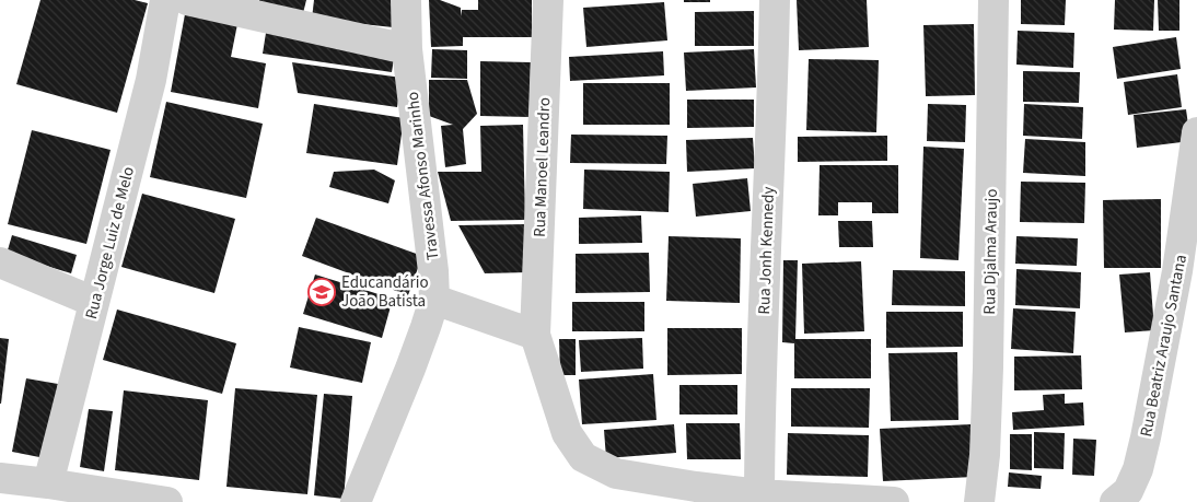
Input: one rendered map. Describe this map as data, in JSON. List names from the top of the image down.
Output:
{
  "streets": {
    "street": [
      "Rua Manoel Leandro",
      "Travessa Afonso Marinho",
      "Rua Jorge Luiz de Melo",
      "Rua Jonh Kennedy",
      "Rua Djalma Araujo",
      "Rua Beatriz Araujo Santana"
    ]
  },
  "places": {
    "school or university": ["Educandário João Batista"]
  }
}
